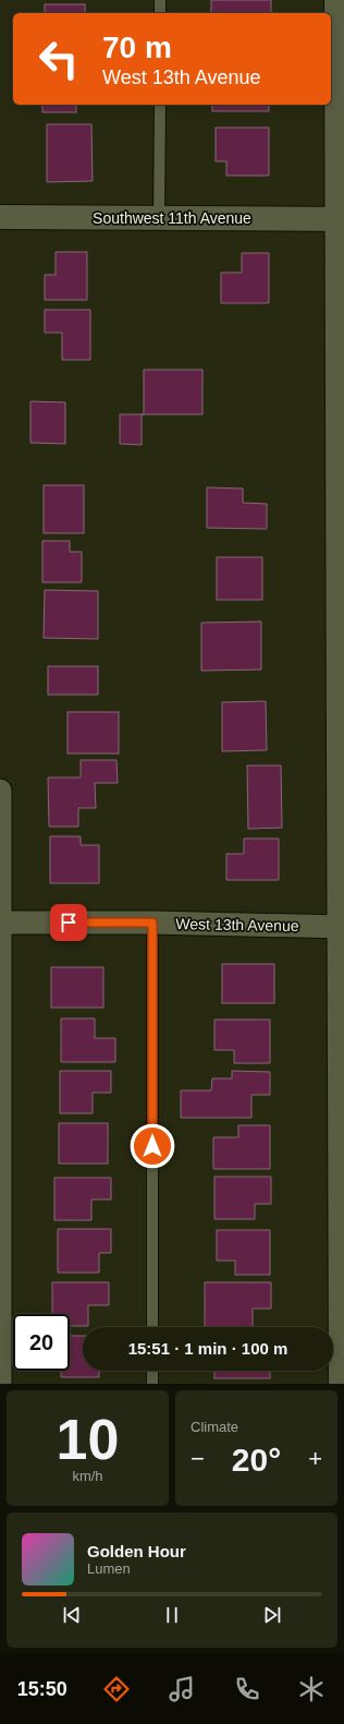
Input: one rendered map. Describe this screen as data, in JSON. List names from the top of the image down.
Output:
{
  "streets": {
    "main road": ["Southwest 11th Avenue"],
    "street": ["West 13th Avenue"]
  },
  "page": {
    "turn": ["70 m", "West 13th Avenue"],
    "limit": "20",
    "trip": "15:51 · 1 min · 100 m",
    "tile": [
      ["10", "km/h"],
      "Climate"
    ],
    "heat": ["−", "20°", "+"],
    "song": ["Golden Hour", "Lumen"],
    "tabs": "15:50"
  }
}
